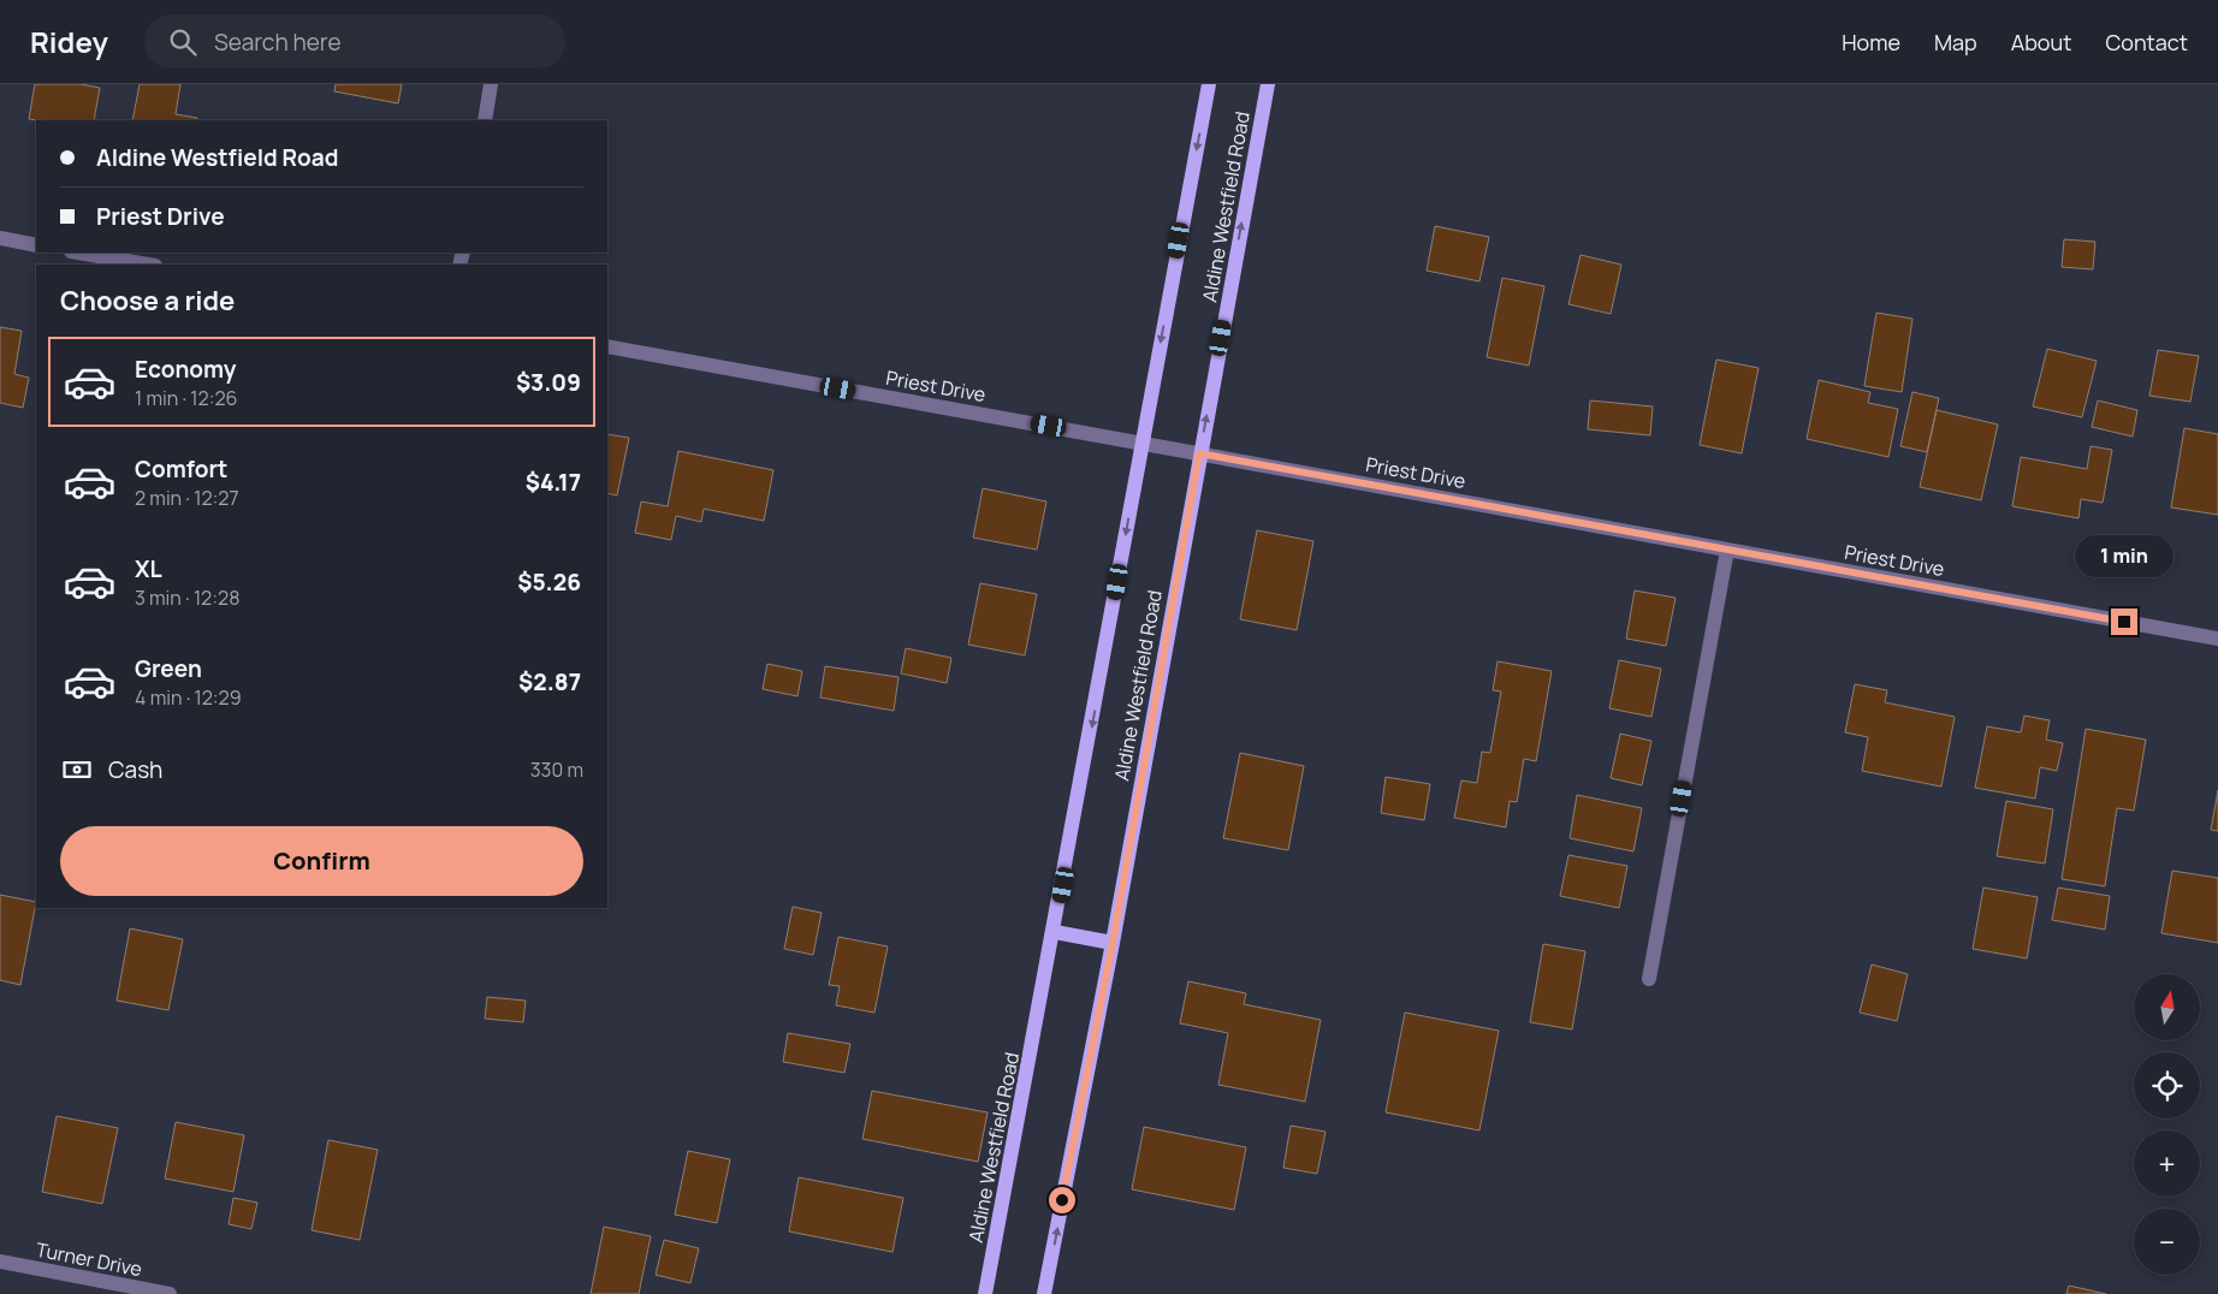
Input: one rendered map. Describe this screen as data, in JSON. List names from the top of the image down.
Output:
{
  "streets": {
    "main road": ["Aldine Westfield Road"],
    "street": ["Priest Drive", "Turner Drive"]
  },
  "crossings": [
    ["Aldine Westfield Road", "Priest Drive"]
  ],
  "north": "top",
  "page": {
    "header": "Ridey",
    "search": "Search here",
    "nav": [
      "Home",
      "Map",
      "About",
      "Contact"
    ],
    "banner": ["Aldine Westfield Road", "Priest Drive"],
    "heading": "Choose a ride",
    "list": [
      {
        "name": "Economy",
        "note": "1 min · 12:26",
        "value": "$3.09"
      },
      {
        "name": "Comfort",
        "note": "2 min · 12:27",
        "value": "$4.17"
      },
      {
        "name": "XL",
        "note": "3 min · 12:28",
        "value": "$5.26"
      },
      {
        "name": "Green",
        "note": "4 min · 12:29",
        "value": "$2.87"
      }
    ],
    "bubble": "1 min",
    "pay": ["Cash", "330 m"],
    "buttons": "Confirm",
    "map_buttons": ["+", "−"]
  }
}
